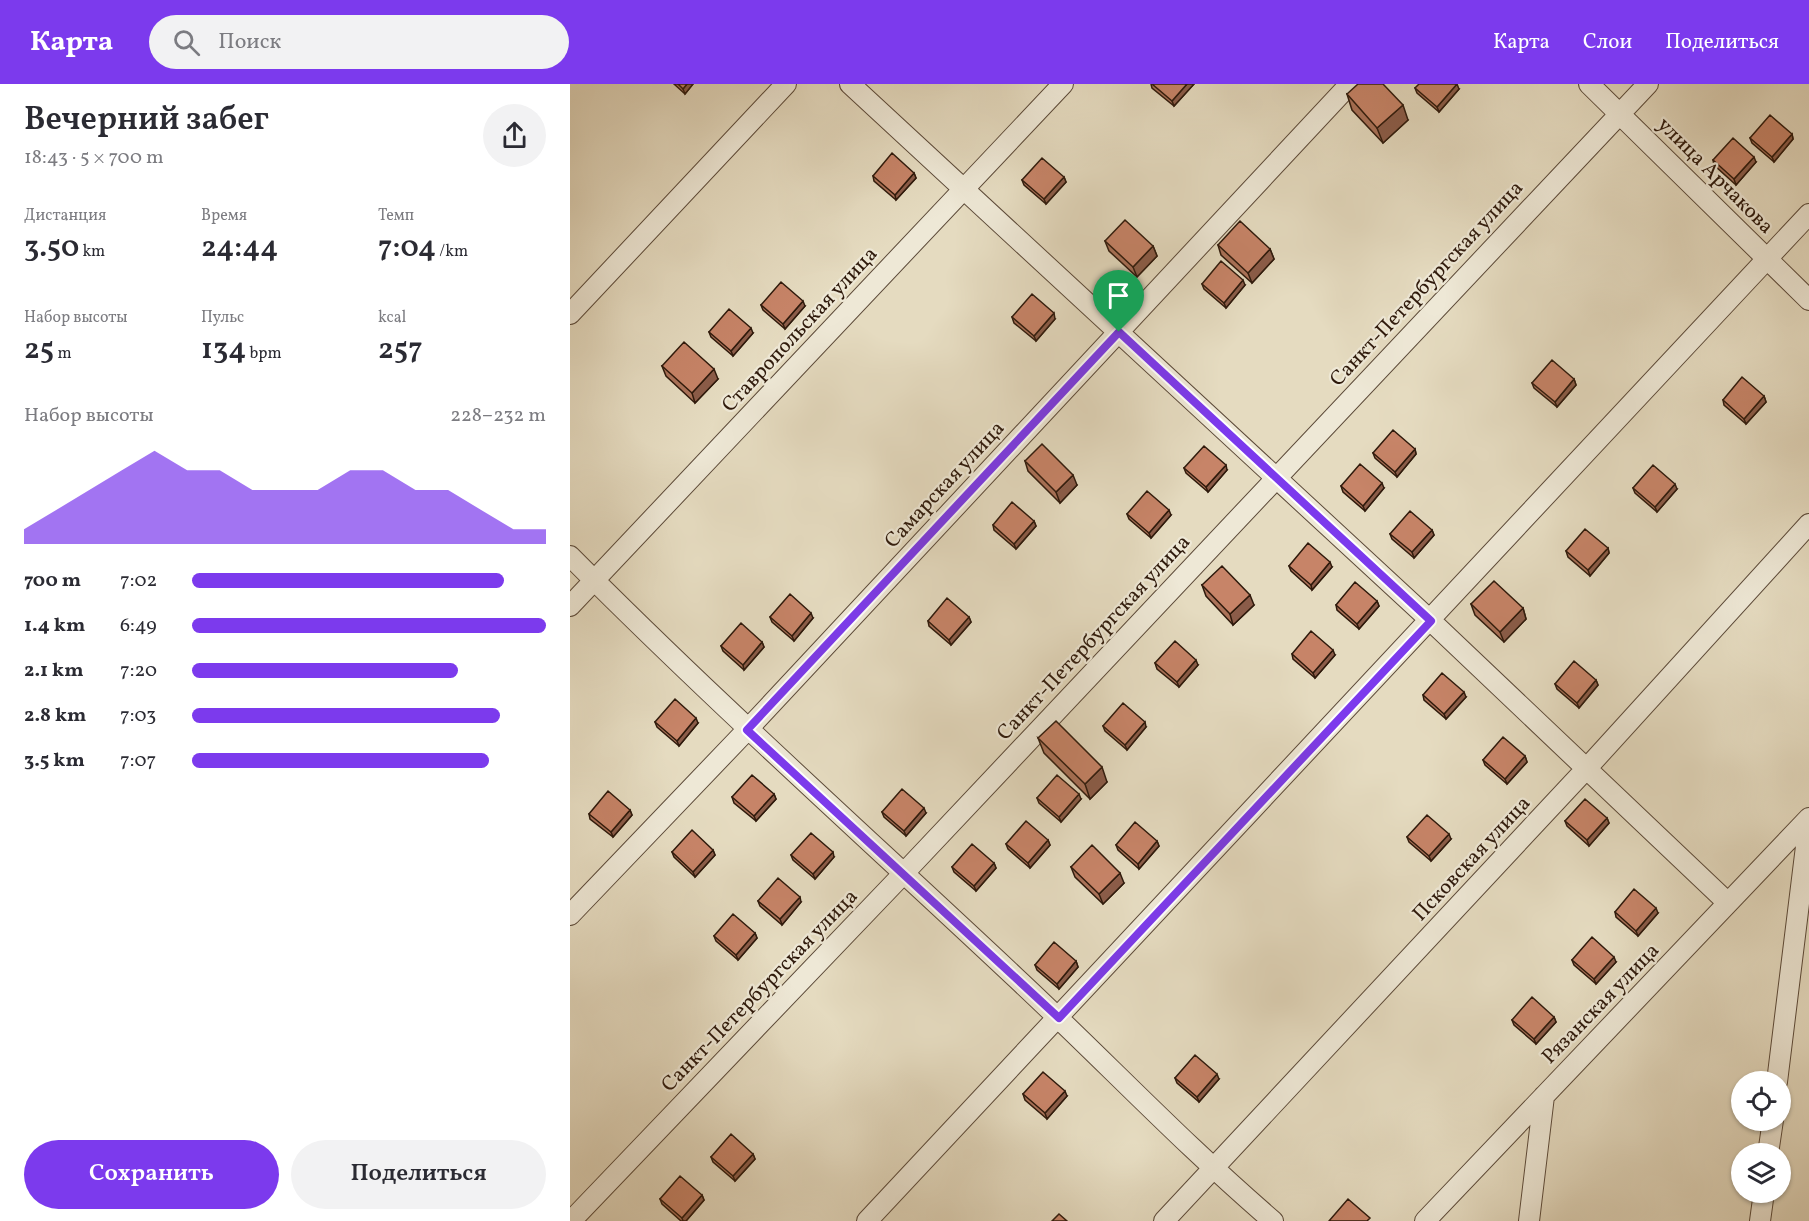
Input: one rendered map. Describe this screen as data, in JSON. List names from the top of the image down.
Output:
{
  "streets": {
    "street": [
      "улица Арчакова",
      "Санкт-Петербургская улица",
      "Ставропольская улица",
      "Самарская улица",
      "Псковская улица",
      "Рязанская улица"
    ]
  },
  "crossings": [
    ["улица Арчакова", "Санкт-Петербургская улица"]
  ],
  "page": {
    "header": "Карта",
    "search": "Поиск",
    "nav": ["Карта", "Слои", "Поделиться"],
    "heading": ["Вечерний забег", "18:43 · 5 × 700 m"],
    "stats": [
      ["Дистанция", "3.50 km"],
      ["Время", "24:44"],
      ["Темп", "7:04 /km"],
      ["Набор высоты", "25 m"],
      ["Пульс", "134 bpm"],
      ["kcal", "257"]
    ],
    "chart": ["Набор высоты", "228–232 m"],
    "list": [
      {
        "name": "700 m",
        "note": "7:02"
      },
      {
        "name": "1.4 km",
        "note": "6:49"
      },
      {
        "name": "2.1 km",
        "note": "7:20"
      },
      {
        "name": "2.8 km",
        "note": "7:03"
      },
      {
        "name": "3.5 km",
        "note": "7:07"
      }
    ],
    "buttons": ["Сохранить", "Поделиться"]
  }
}
